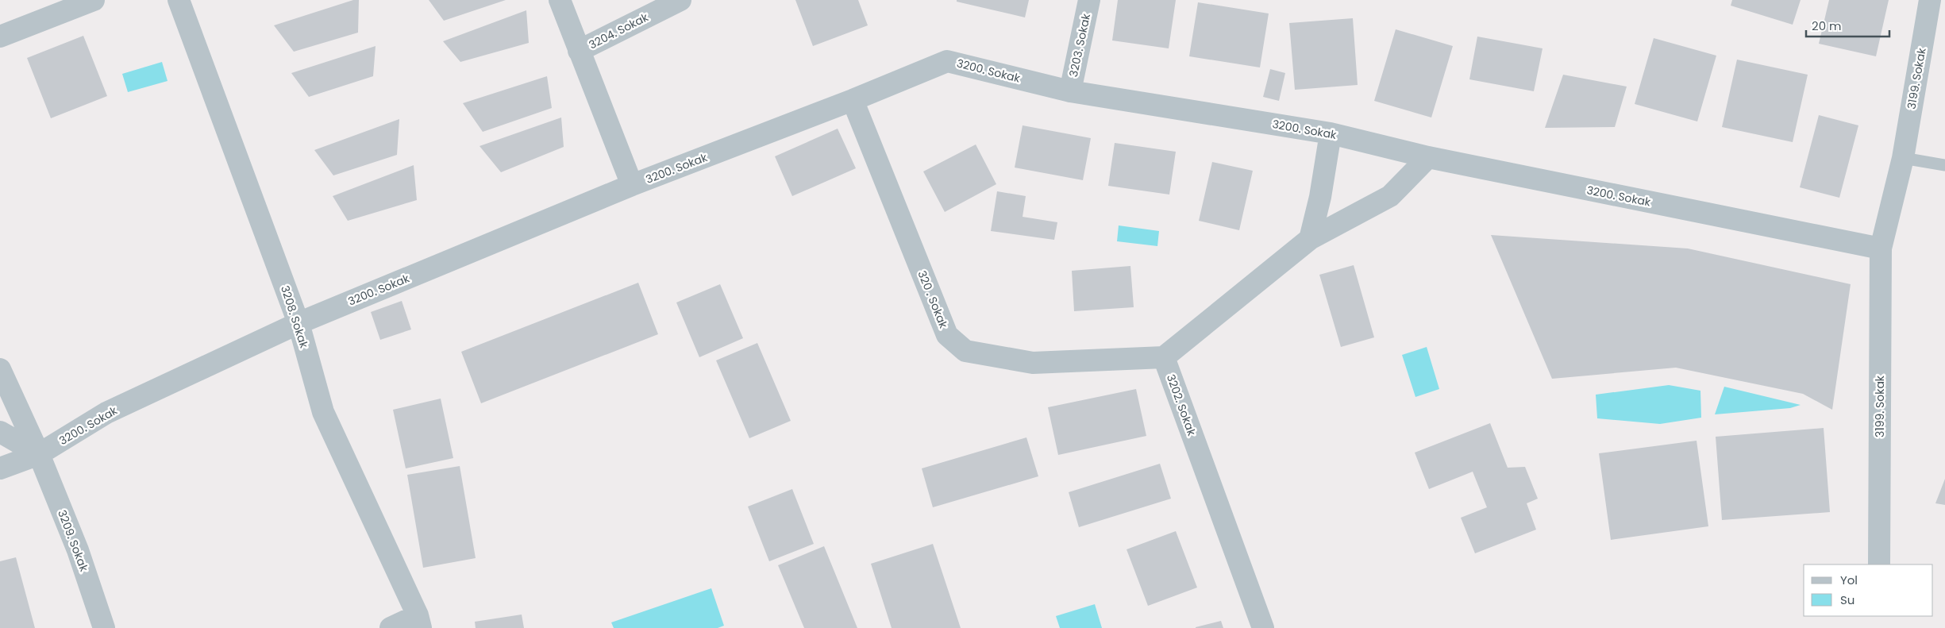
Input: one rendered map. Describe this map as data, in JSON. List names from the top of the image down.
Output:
{
  "streets": {
    "street": [
      "3204. Sokak",
      "3203. Sokak",
      "3200. Sokak",
      "3199. Sokak",
      "320 . Sokak",
      "3208. Sokak",
      "3202. Sokak",
      "3209. Sokak"
    ]
  },
  "crossings": [
    ["3203. Sokak", "3200. Sokak"],
    ["3200. Sokak", "3199. Sokak"],
    ["3200. Sokak", "320 . Sokak"],
    ["3200. Sokak", "3208. Sokak"],
    ["3200. Sokak", "3209. Sokak"],
    ["320 . Sokak", "3202. Sokak"]
  ],
  "legend": ["Yol", "Su"],
  "scale_bar": "20 m"
}
